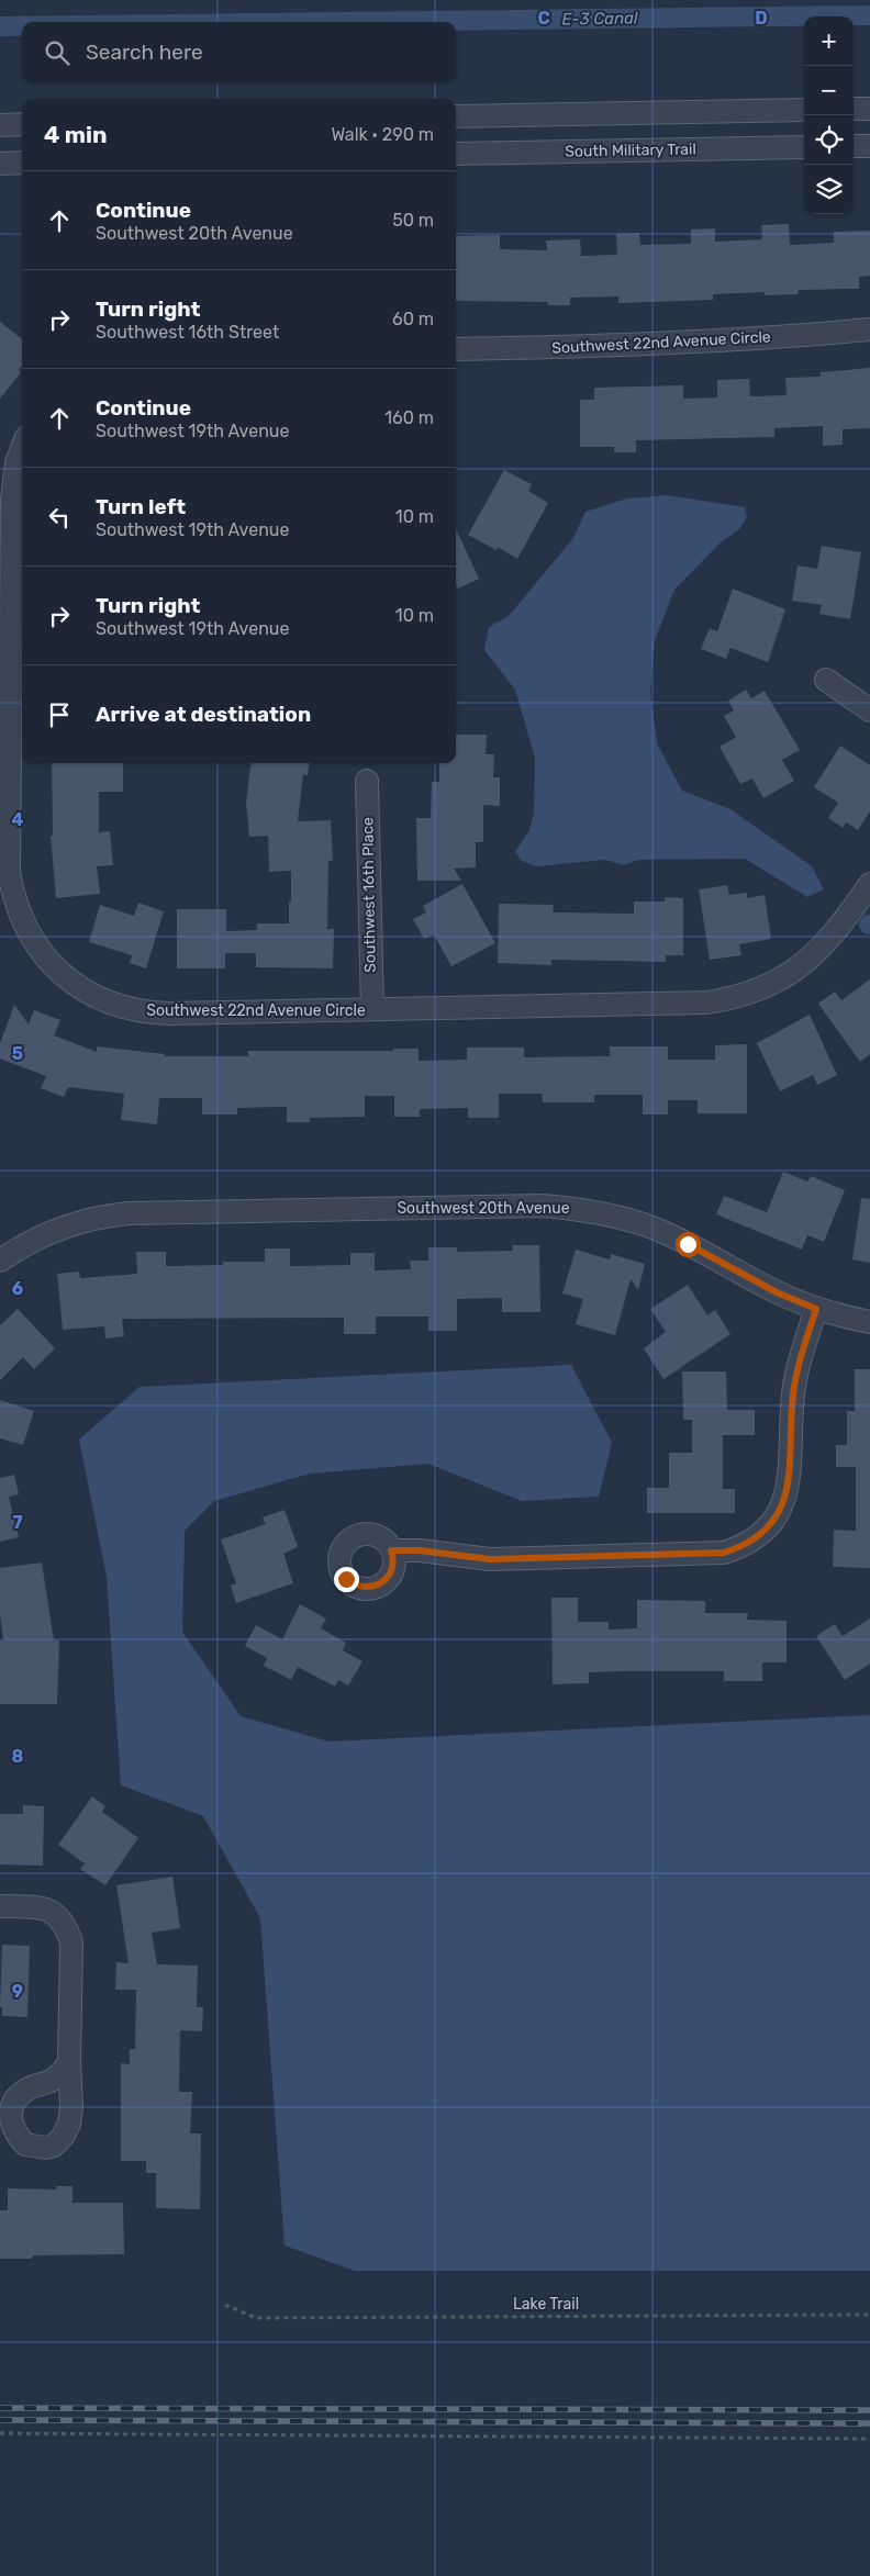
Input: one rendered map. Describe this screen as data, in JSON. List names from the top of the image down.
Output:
{
  "streets": {
    "street": [
      "South Military Trail",
      "Southwest 22nd Avenue Circle",
      "Southwest 16th Place",
      "Southwest 20th Avenue"
    ],
    "path": ["Lake Trail"]
  },
  "crossings": [
    ["Southwest 22nd Avenue Circle", "Southwest 16th Place"]
  ],
  "water": ["E-3 Canal"],
  "page": {
    "map_buttons": ["+", "−"],
    "search": "Search here",
    "heading": ["4 min", "Walk · 290 m"],
    "list": [
      ["Continue", "Southwest 20th Avenue", "50 m"],
      ["Turn right", "Southwest 16th Street", "60 m"],
      ["Continue", "Southwest 19th Avenue", "160 m"],
      ["Turn left", "Southwest 19th Avenue", "10 m"],
      ["Turn right", "Southwest 19th Avenue", "10 m"],
      "Arrive at destination"
    ]
  },
  "grid": {
    "columns": ["C", "D"],
    "rows": [
      "4",
      "5",
      "6",
      "7",
      "8",
      "9"
    ]
  }
}
